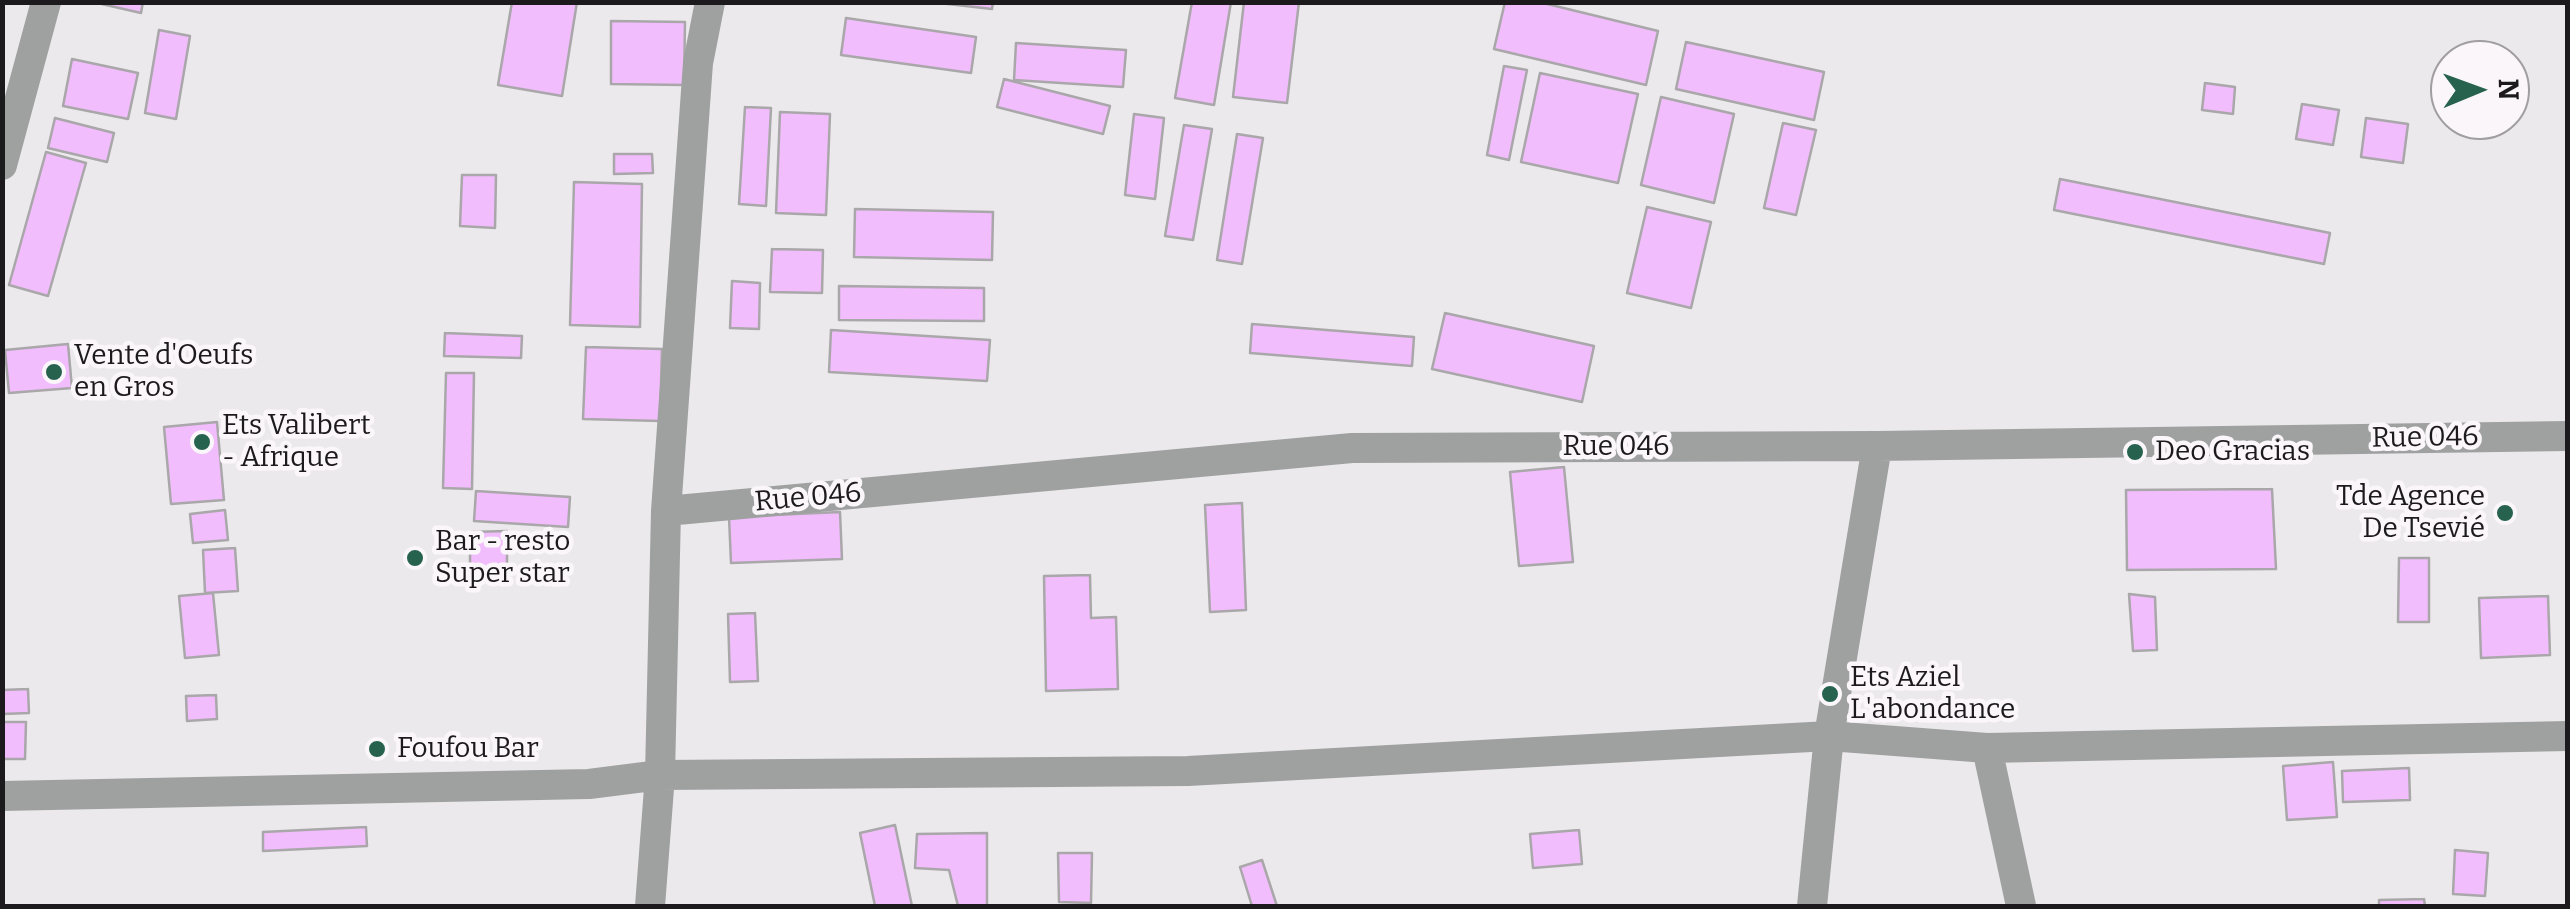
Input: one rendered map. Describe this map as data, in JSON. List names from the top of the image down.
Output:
{
  "streets": {
    "street": ["Rue 046"]
  },
  "places": [
    "Vente d'Oeufs en Gros",
    "Ets Valibert - Afrique",
    "Deo Gracias",
    "Tde Agence De Tsevié",
    "Bar - resto Super star",
    "Ets Aziel L'abondance",
    "Foufou Bar"
  ],
  "north": "right"
}
